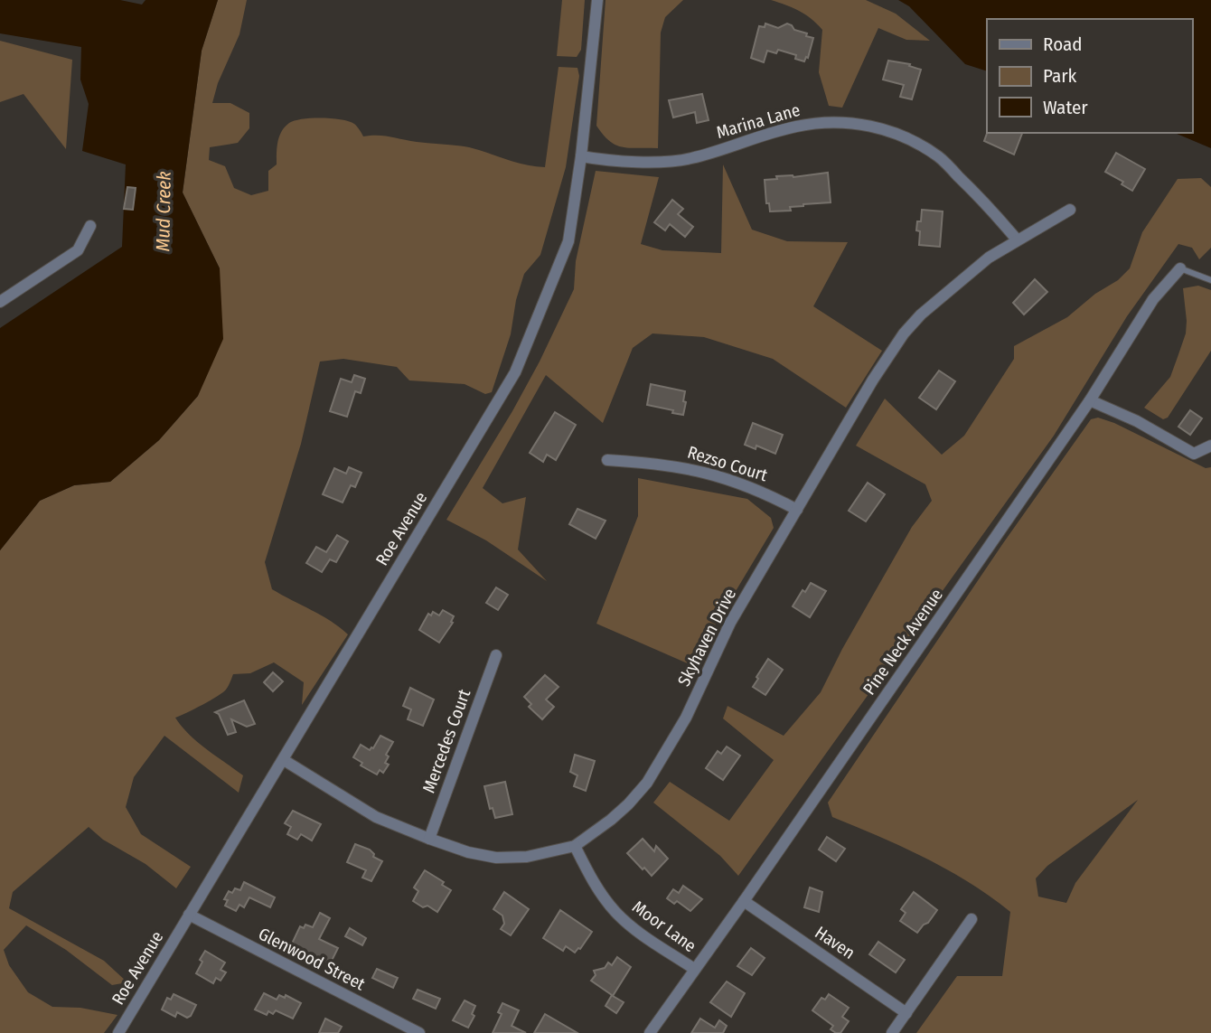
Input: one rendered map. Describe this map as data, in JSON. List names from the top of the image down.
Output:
{
  "streets": {
    "street": [
      "Marina Lane",
      "Rezso Court",
      "Roe Avenue",
      "Skyhaven Drive",
      "Pine Neck Avenue",
      "Mercedes Court",
      "Moor Lane",
      "Haven",
      "Glenwood Street"
    ]
  },
  "crossings": [
    ["Marina Lane", "Roe Avenue"],
    ["Marina Lane", "Skyhaven Drive"],
    ["Rezso Court", "Skyhaven Drive"],
    ["Roe Avenue", "Skyhaven Drive"],
    ["Roe Avenue", "Glenwood Street"],
    ["Skyhaven Drive", "Mercedes Court"],
    ["Skyhaven Drive", "Moor Lane"],
    ["Pine Neck Avenue", "Moor Lane"],
    ["Pine Neck Avenue", "Haven"]
  ],
  "water": ["Mud Creek"],
  "legend": ["Road", "Park", "Water"]
}
